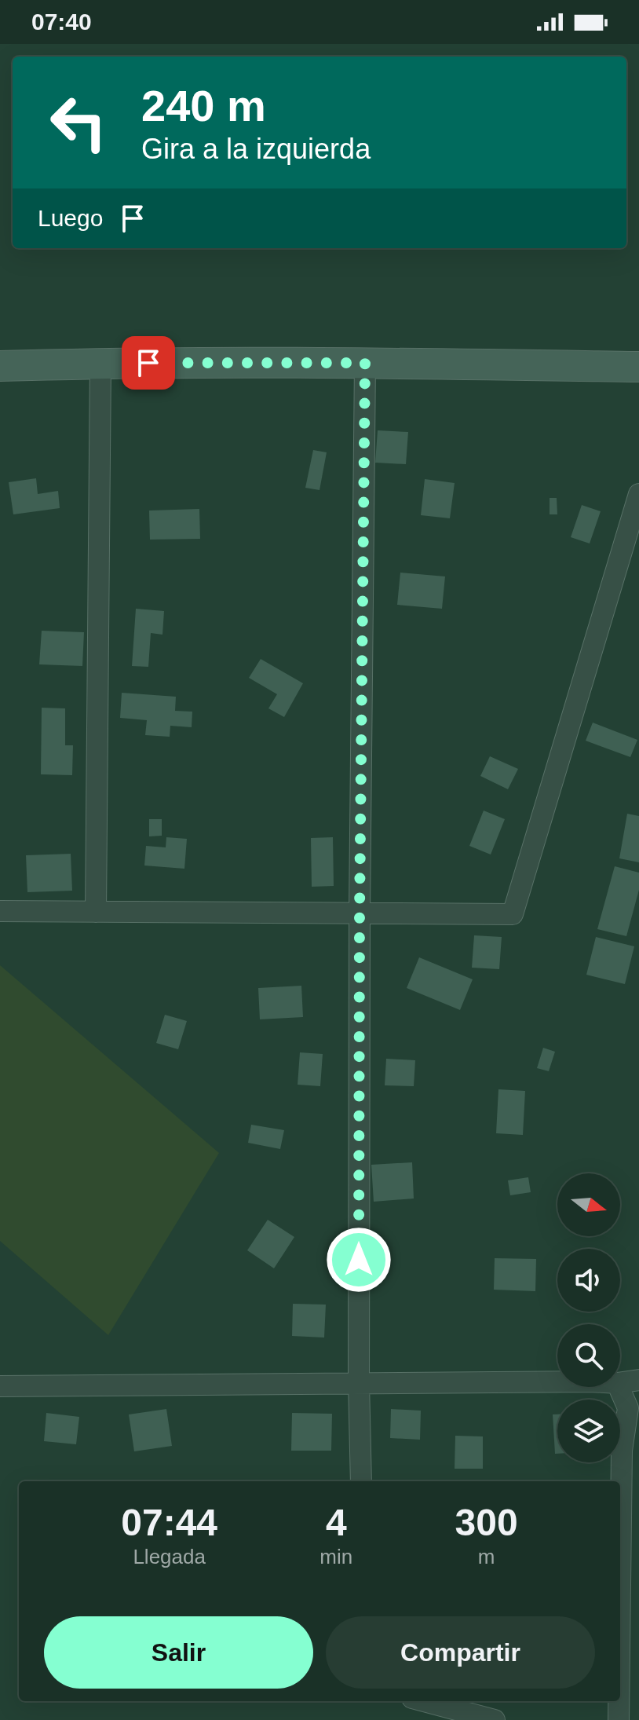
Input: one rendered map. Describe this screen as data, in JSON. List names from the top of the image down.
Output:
{
  "north": "right",
  "page": {
    "status": "07:40",
    "turn": ["240 m", "Gira a la izquierda"],
    "then": "Luego",
    "eta": [
      "07:44",
      "Llegada",
      "4",
      "min",
      "300",
      "m"
    ],
    "buttons": ["Salir", "Compartir"]
  }
}
